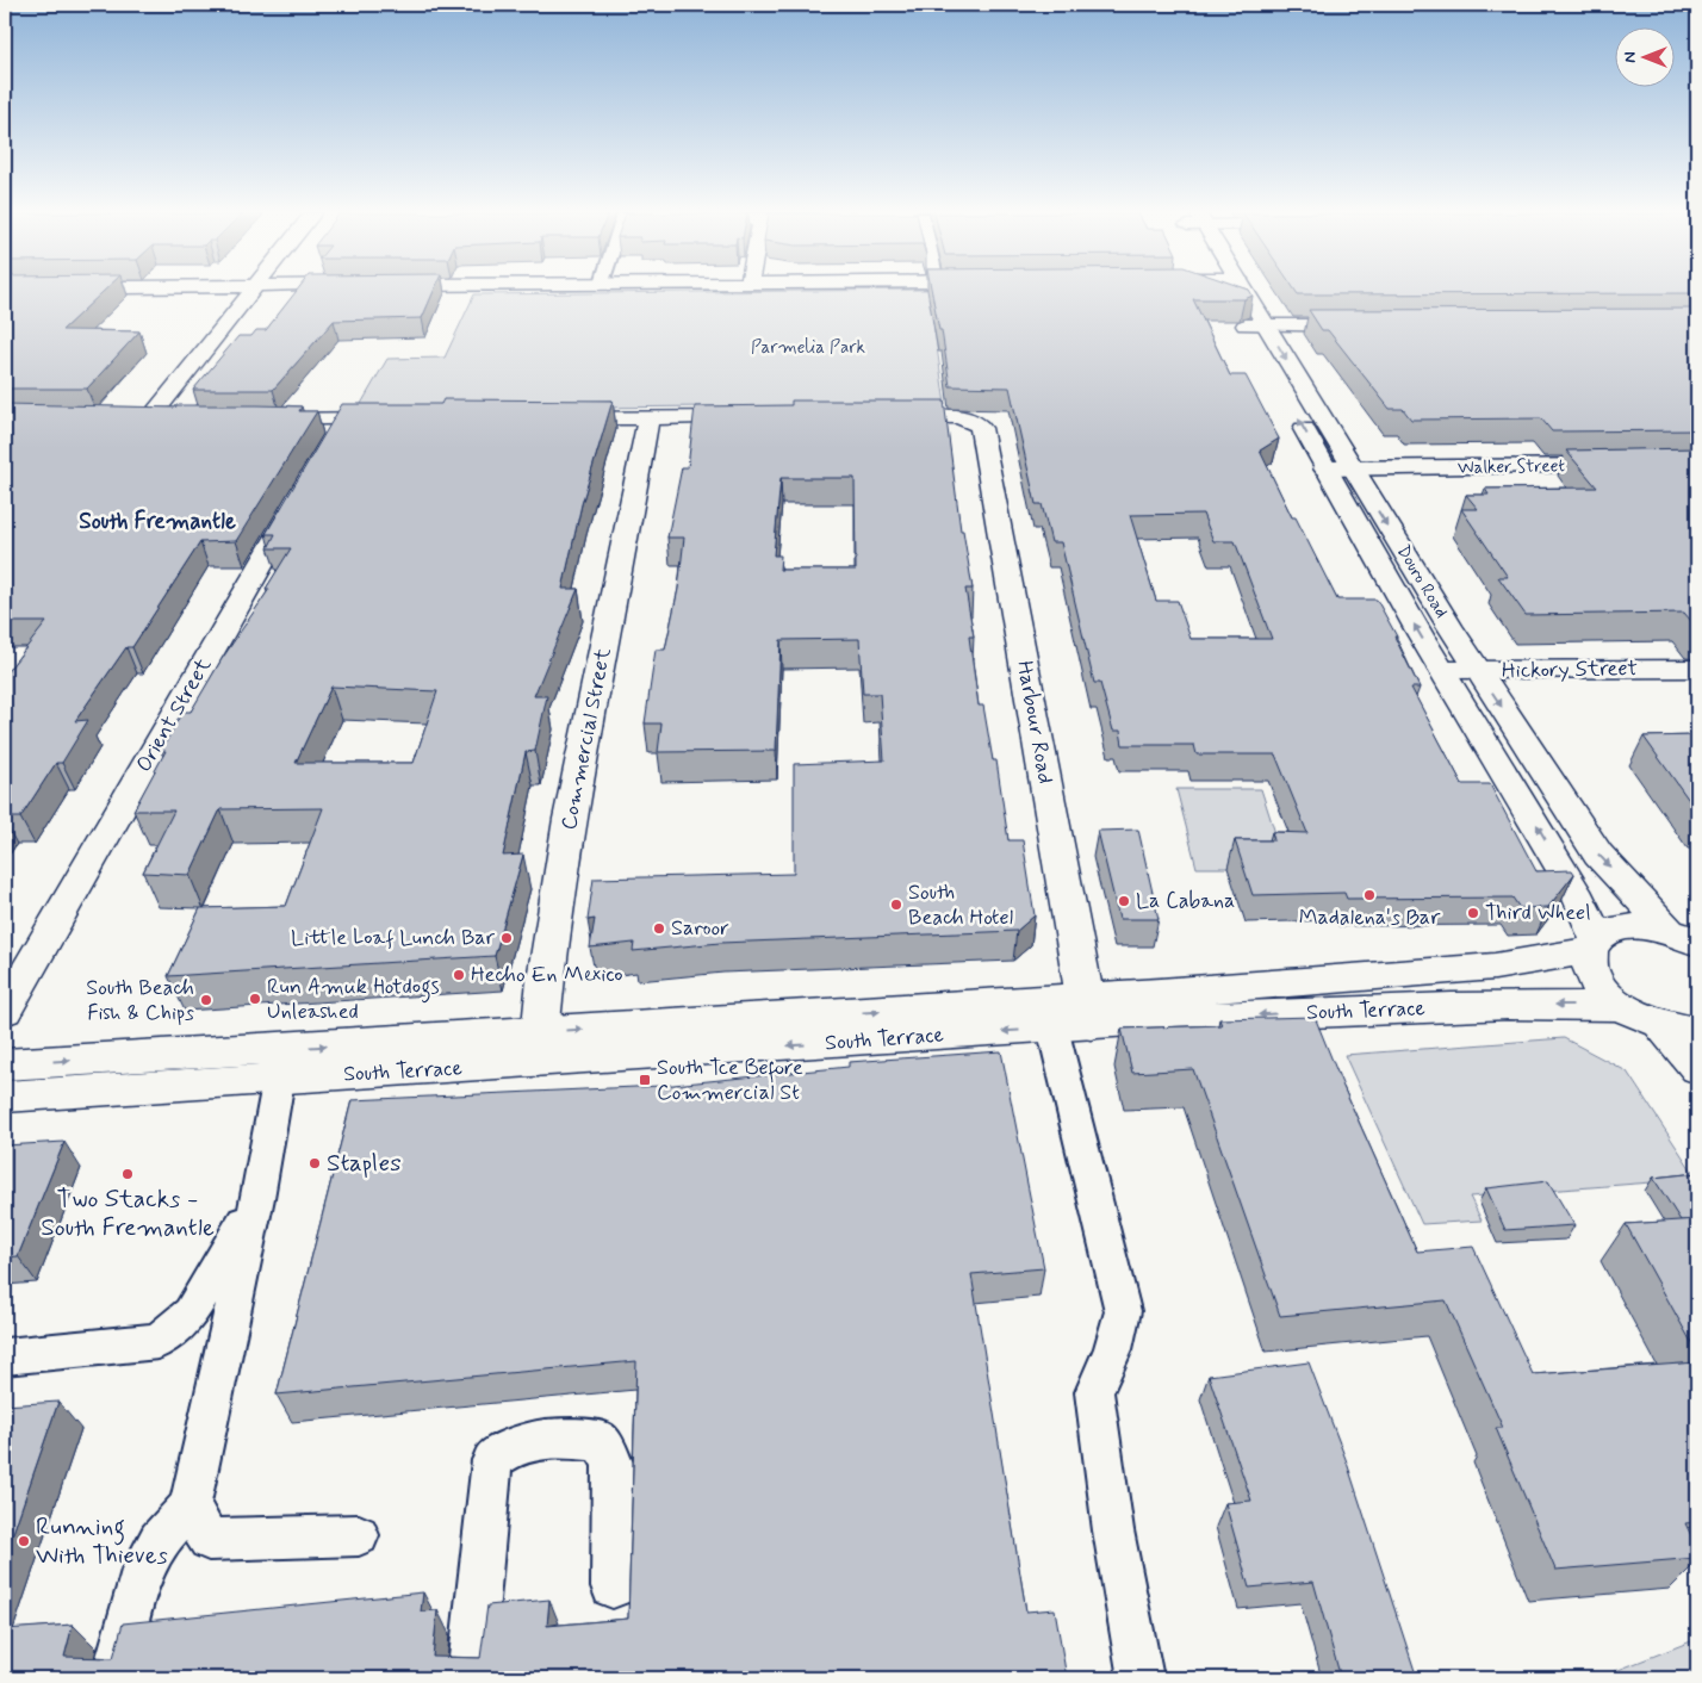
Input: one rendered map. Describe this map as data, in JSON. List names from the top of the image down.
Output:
{
  "streets": {
    "street": [
      "Walker Street",
      "Douro Road",
      "Hickory Street",
      "Orient Street",
      "Harbour Road",
      "Commercial Street",
      "South Terrace"
    ]
  },
  "crossings": [
    ["Walker Street", "Douro Road"],
    ["Douro Road", "Hickory Street"],
    ["Douro Road", "South Terrace"],
    ["Harbour Road", "South Terrace"],
    ["Commercial Street", "South Terrace"]
  ],
  "districts": ["South Fremantle"],
  "parks": ["Parmelia Park"],
  "places": {
    "other": [
      "Madalena's Bar",
      "La Cabana",
      "South Beach Hotel",
      "Third Wheel",
      "Saroor",
      "Little Loaf Lunch Bar",
      "Hecho En Mexico",
      "Run Amuk Hotdogs Unleashed",
      "South Beach Fish & Chips",
      "Staples",
      "Two Stacks - South Fremantle",
      "Running With Thieves"
    ],
    "transit": ["South Tce Before Commercial St"]
  },
  "north": "left"
}
